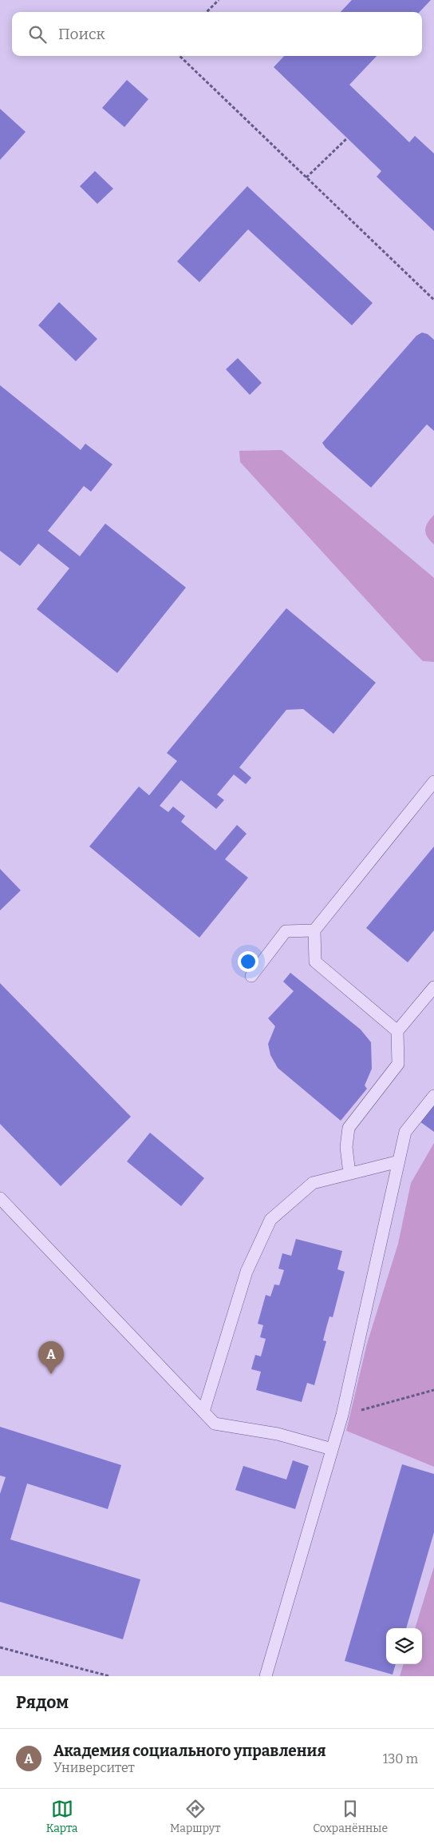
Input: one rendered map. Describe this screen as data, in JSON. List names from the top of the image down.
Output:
{
  "page": {
    "search": "Поиск",
    "pins": "A",
    "heading": "Рядом",
    "list": [
      {
        "mark": "A",
        "name": "Академия социального управления",
        "note": "Университет",
        "value": "130 m"
      }
    ],
    "nav": ["Карта", "Маршрут", "Сохранённые"]
  }
}
